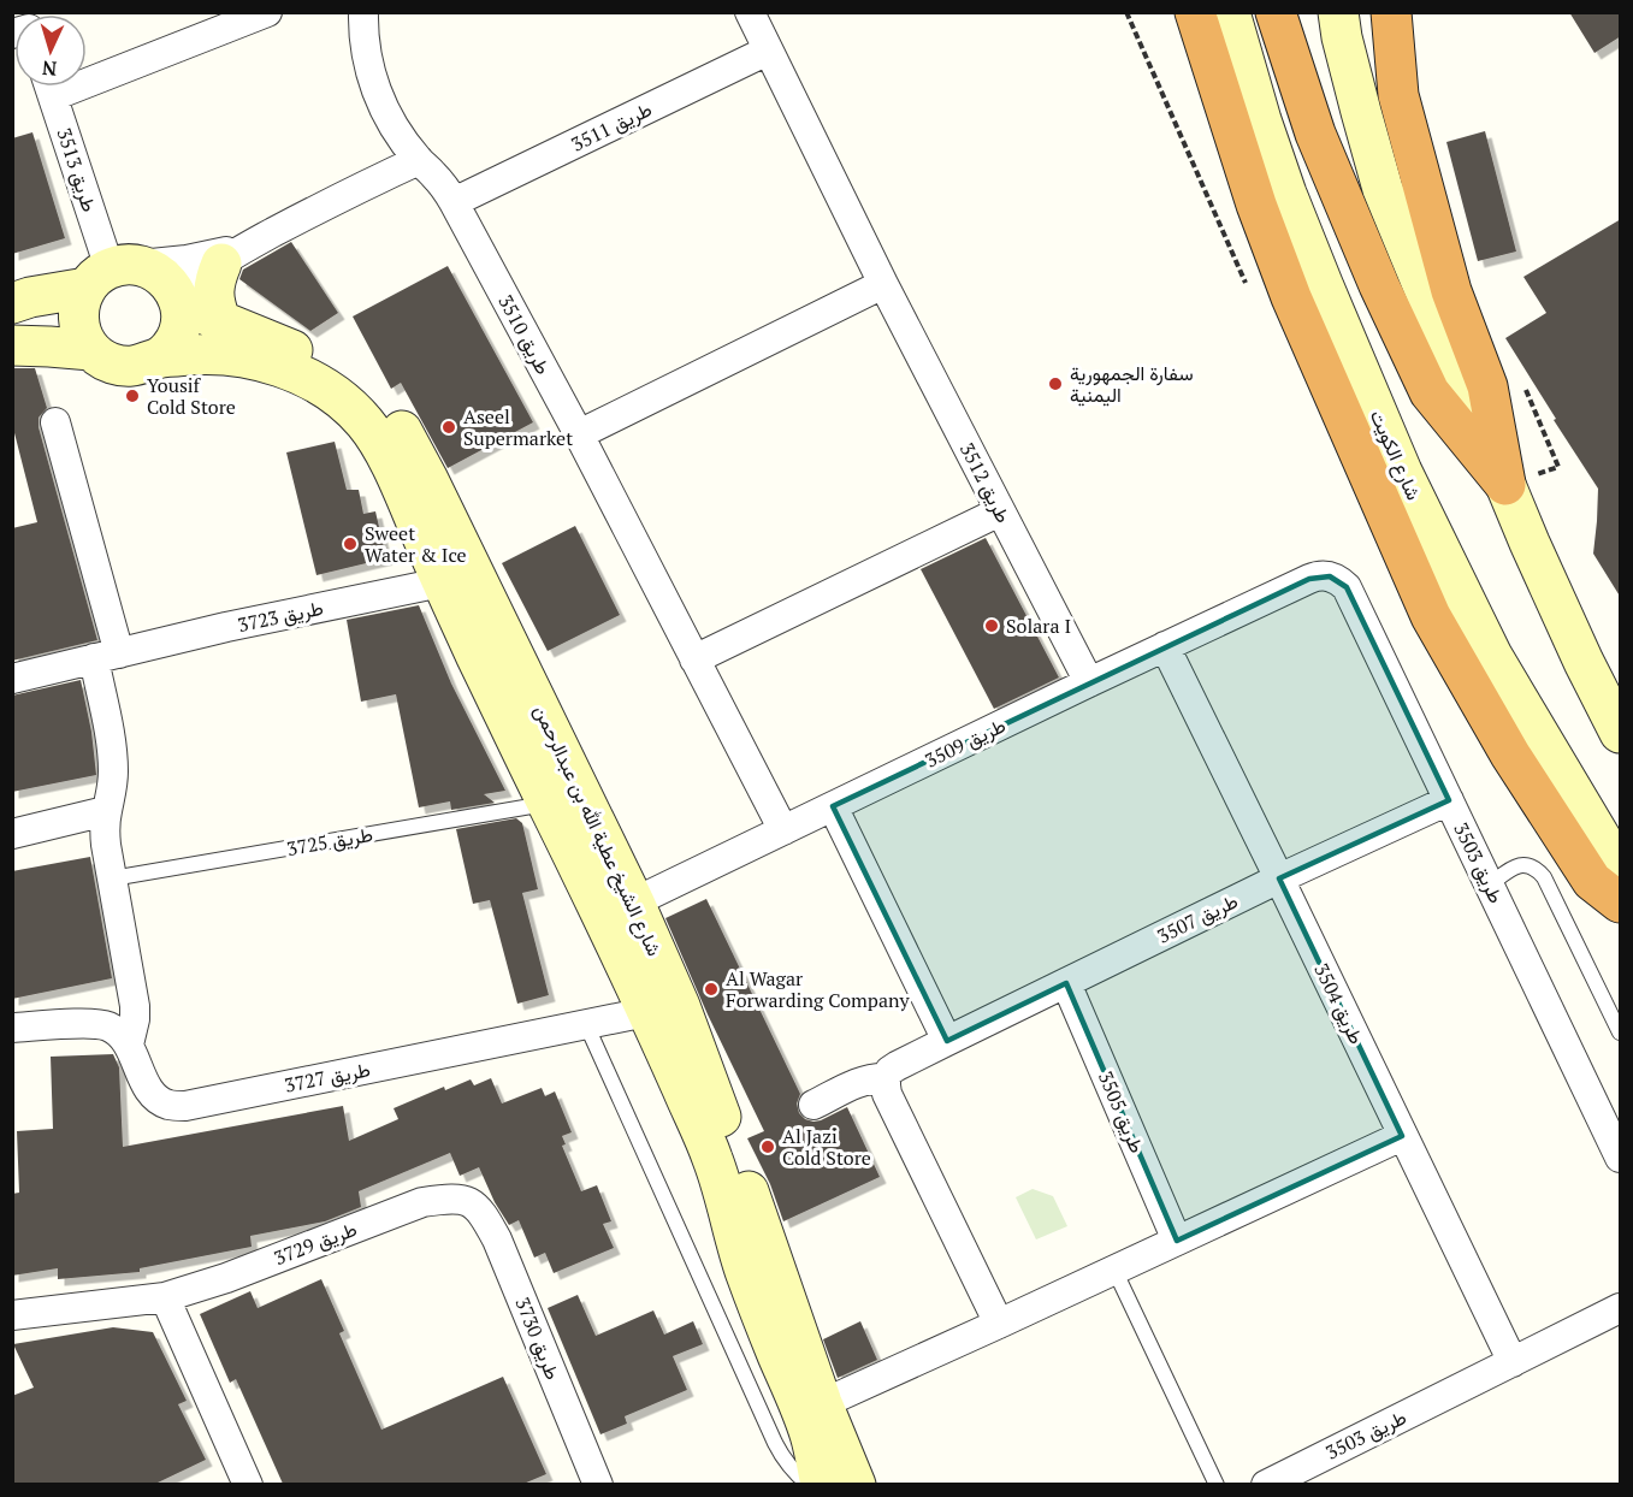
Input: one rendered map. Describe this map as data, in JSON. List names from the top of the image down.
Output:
{
  "streets": {
    "street": [
      "طريق 3511",
      "طريق 3513",
      "طريق 3510",
      "شارع الكويت",
      "طريق 3512",
      "طريق 3723",
      "طريق 3509",
      "شارع الشيخ عطية الله بن عبدالرحمن",
      "طريق 3503",
      "طريق 3507",
      "طريق 3504",
      "طريق 3727",
      "طريق 3505",
      "طريق 3729",
      "طريق 3730"
    ],
    "lane": ["طريق 3725"]
  },
  "crossings": [
    ["طريق 3511", "طريق 3510"],
    ["طريق 3511", "طريق 3512"],
    ["طريق 3513", "شارع الشيخ عطية الله بن عبدالرحمن"],
    ["طريق 3510", "طريق 3509"],
    ["طريق 3512", "طريق 3509"],
    ["طريق 3723", "شارع الشيخ عطية الله بن عبدالرحمن"],
    ["طريق 3509", "شارع الشيخ عطية الله بن عبدالرحمن"],
    ["طريق 3509", "طريق 3503"],
    ["طريق 3509", "طريق 3504"],
    ["شارع الشيخ عطية الله بن عبدالرحمن", "طريق 3725"],
    ["شارع الشيخ عطية الله بن عبدالرحمن", "طريق 3727"],
    ["طريق 3503", "طريق 3507"],
    ["طريق 3503", "طريق 3504"],
    ["طريق 3507", "طريق 3504"],
    ["طريق 3507", "طريق 3505"],
    ["طريق 3729", "طريق 3730"]
  ],
  "places": [
    "سفارة الجمهورية اليمنية",
    "Yousif Cold Store",
    "Aseel Supermarket",
    "Sweet Water & Ice",
    "Solara I",
    "Al Wagar Forwarding Company",
    "Al Jazi Cold Store"
  ],
  "north": "bottom"
}
